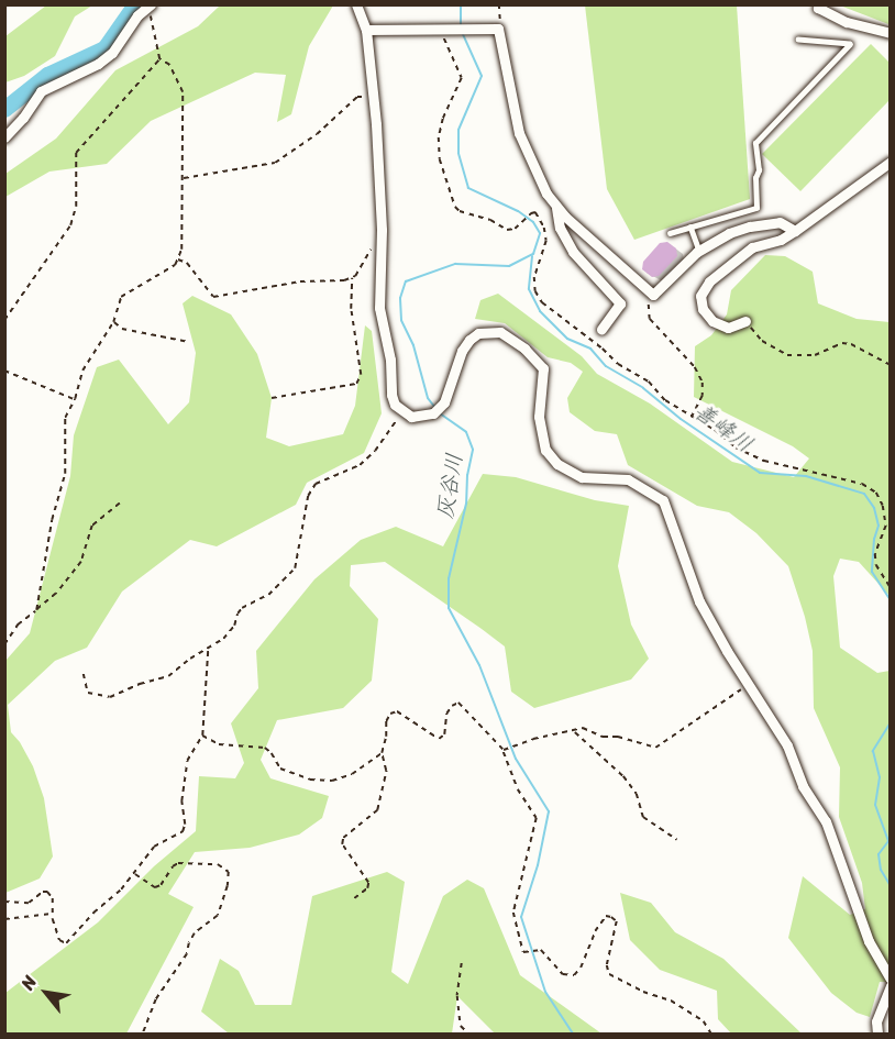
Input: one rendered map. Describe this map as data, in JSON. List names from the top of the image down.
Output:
{
  "water": ["善峰川", "灰谷川"],
  "north": "top left"
}
